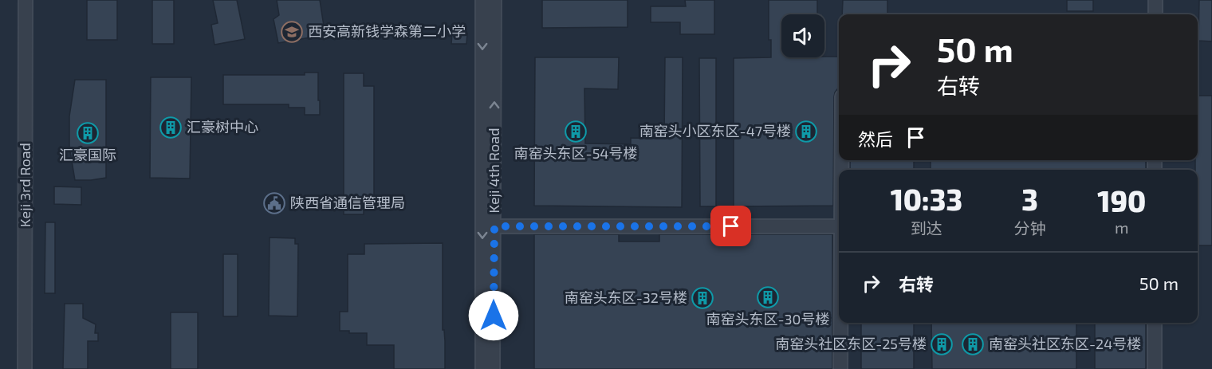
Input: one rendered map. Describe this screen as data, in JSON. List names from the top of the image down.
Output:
{
  "streets": {
    "street": ["Keji 4th Road", "Keji 3rd Road"]
  },
  "places": {
    "school or university": ["西安高新钱学森第二小学"],
    "building": [
      "汇豪树中心",
      "南窑头东区-54号楼",
      "南窑头小区东区-47号楼",
      "汇豪国际",
      "南窑头东区-30号楼",
      "南窑头东区-32号楼",
      "南窑头社区东区-25号楼",
      "南窑头社区东区-24号楼"
    ],
    "public building": ["陕西省通信管理局"]
  },
  "page": {
    "turn": ["50 m", "右转"],
    "then": "然后",
    "eta": [
      "10:33",
      "到达",
      "3",
      "分钟",
      "190",
      "m"
    ],
    "list": [
      {
        "name": "右转",
        "value": "50 m"
      }
    ]
  }
}
